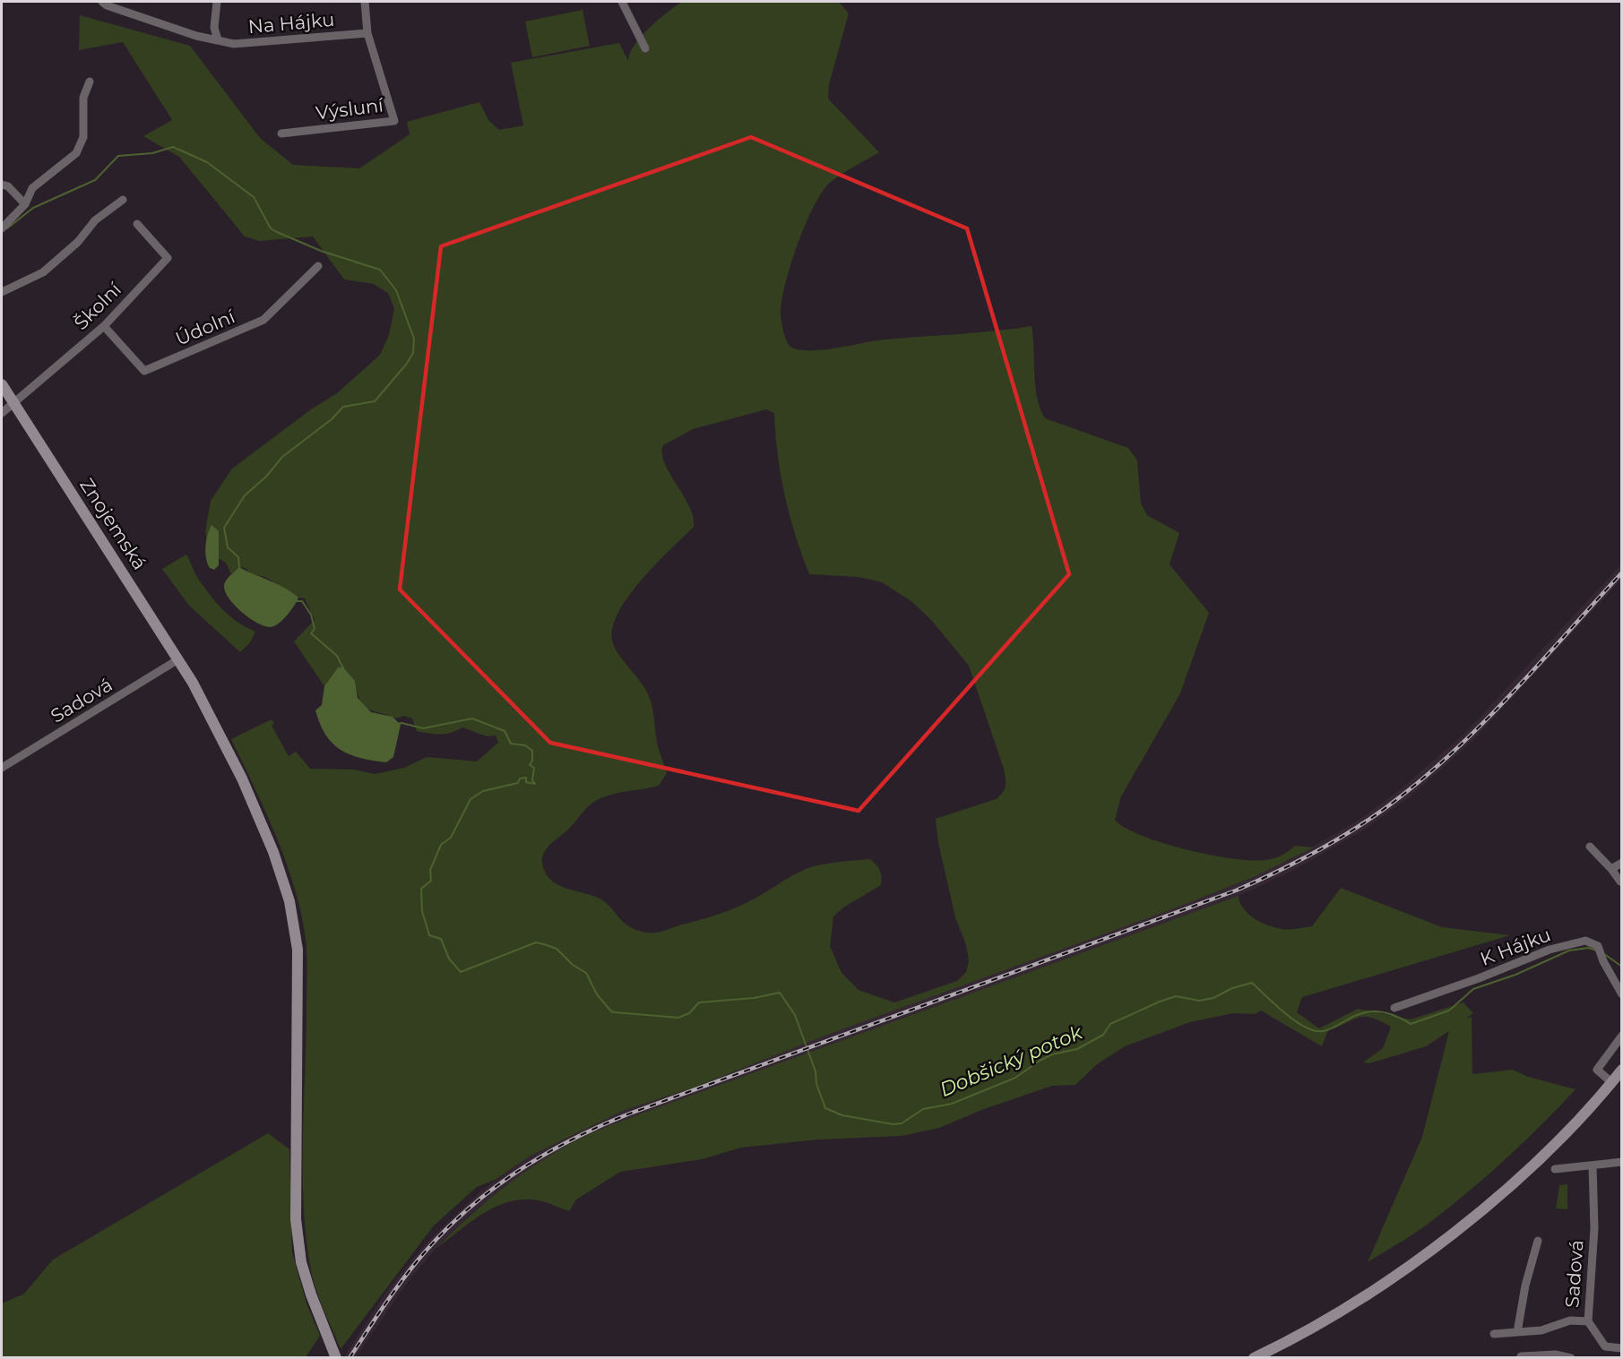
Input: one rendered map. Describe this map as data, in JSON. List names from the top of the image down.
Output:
{
  "streets": {
    "main road": ["Znojemská"],
    "street": [
      "Na Hájku",
      "Výsluní",
      "Školní",
      "Údolní",
      "Sadová",
      "K Hájku"
    ]
  },
  "crossings": [
    ["Na Hájku", "Výsluní"],
    ["Školní", "Údolní"],
    ["Školní", "Znojemská"],
    ["Znojemská", "Sadová"]
  ],
  "water": ["Dobšický potok"]
}
